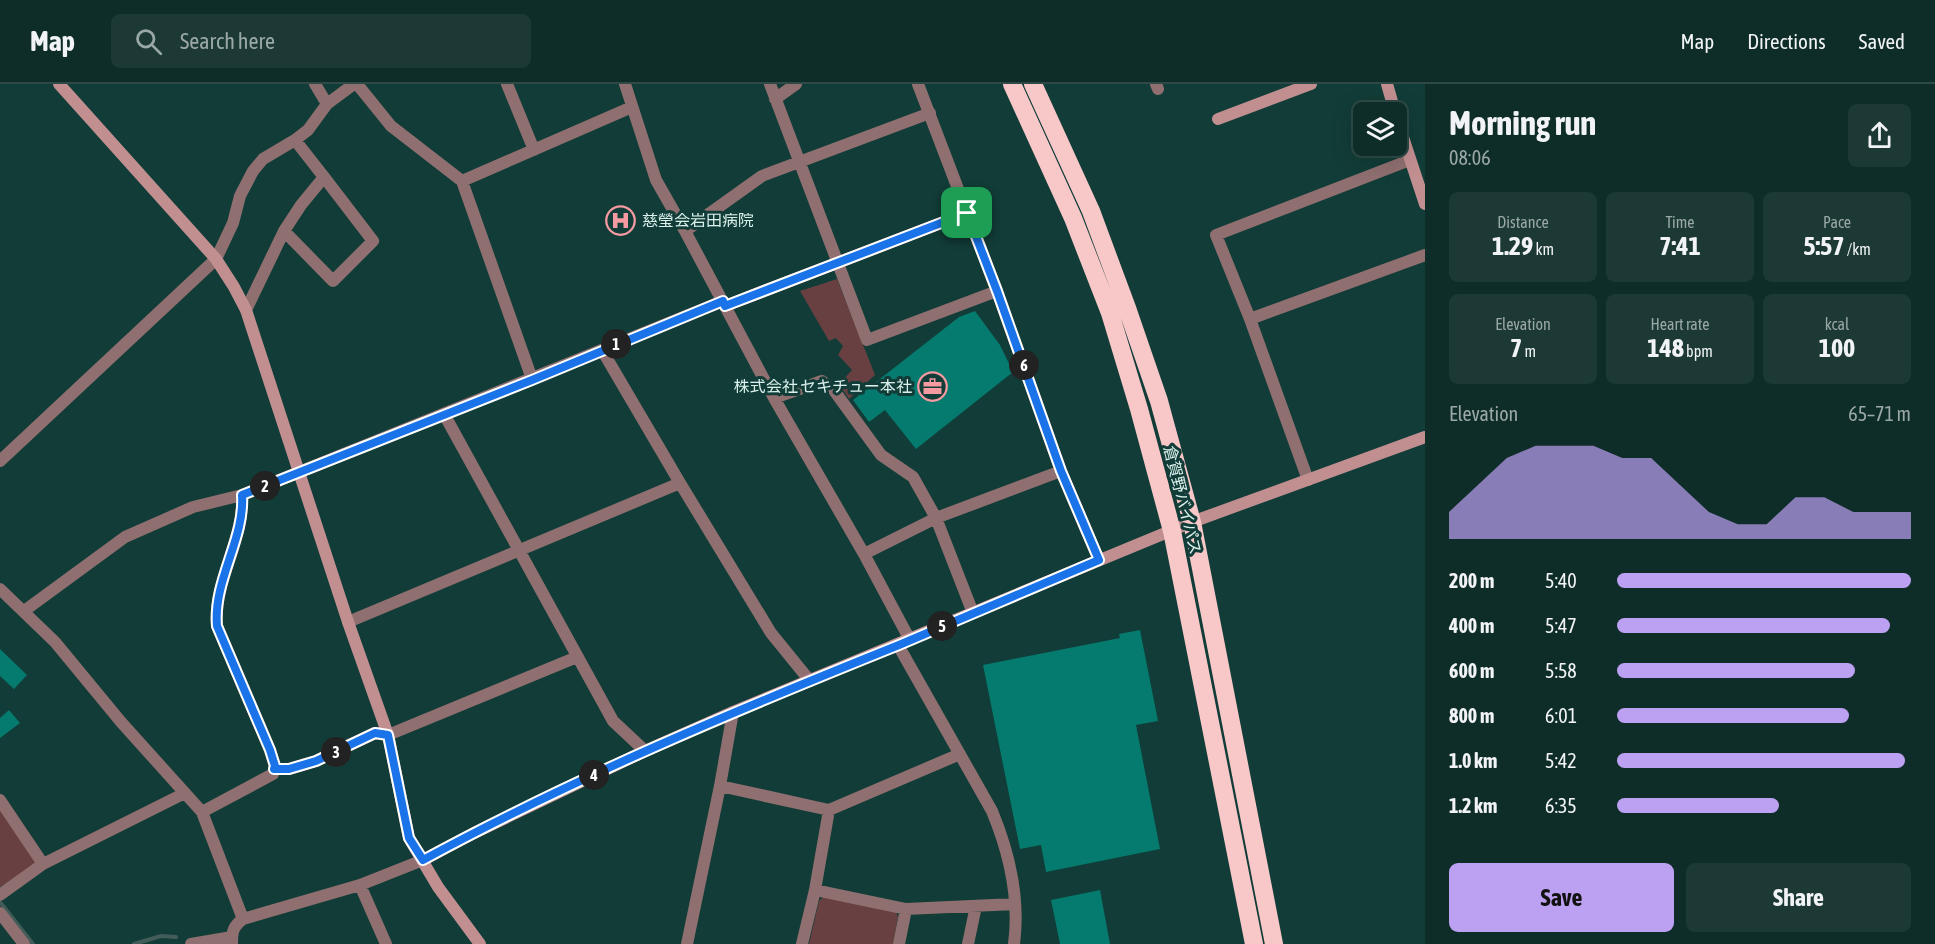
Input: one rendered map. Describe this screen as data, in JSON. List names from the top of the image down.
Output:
{
  "streets": {
    "highway": ["倉賀野バイパス"]
  },
  "places": {
    "hospital": ["慈瑩会岩田病院"],
    "office": ["株式会社 セキチュー本社"]
  },
  "page": {
    "header": "Map",
    "search": "Search here",
    "nav": ["Map", "Directions", "Saved"],
    "heading": ["Morning run", "08:06"],
    "stats": [
      ["Distance", "1.29 km"],
      ["Time", "7:41"],
      ["Pace", "5:57 /km"],
      ["Elevation", "7 m"],
      ["Heart rate", "148 bpm"],
      ["kcal", "100"]
    ],
    "pins": [
      "1",
      "6",
      "2",
      "5",
      "3",
      "4"
    ],
    "chart": ["Elevation", "65–71 m"],
    "list": [
      {
        "name": "200 m",
        "note": "5:40"
      },
      {
        "name": "400 m",
        "note": "5:47"
      },
      {
        "name": "600 m",
        "note": "5:58"
      },
      {
        "name": "800 m",
        "note": "6:01"
      },
      {
        "name": "1.0 km",
        "note": "5:42"
      },
      {
        "name": "1.2 km",
        "note": "6:35"
      }
    ],
    "buttons": ["Save", "Share"]
  }
}
